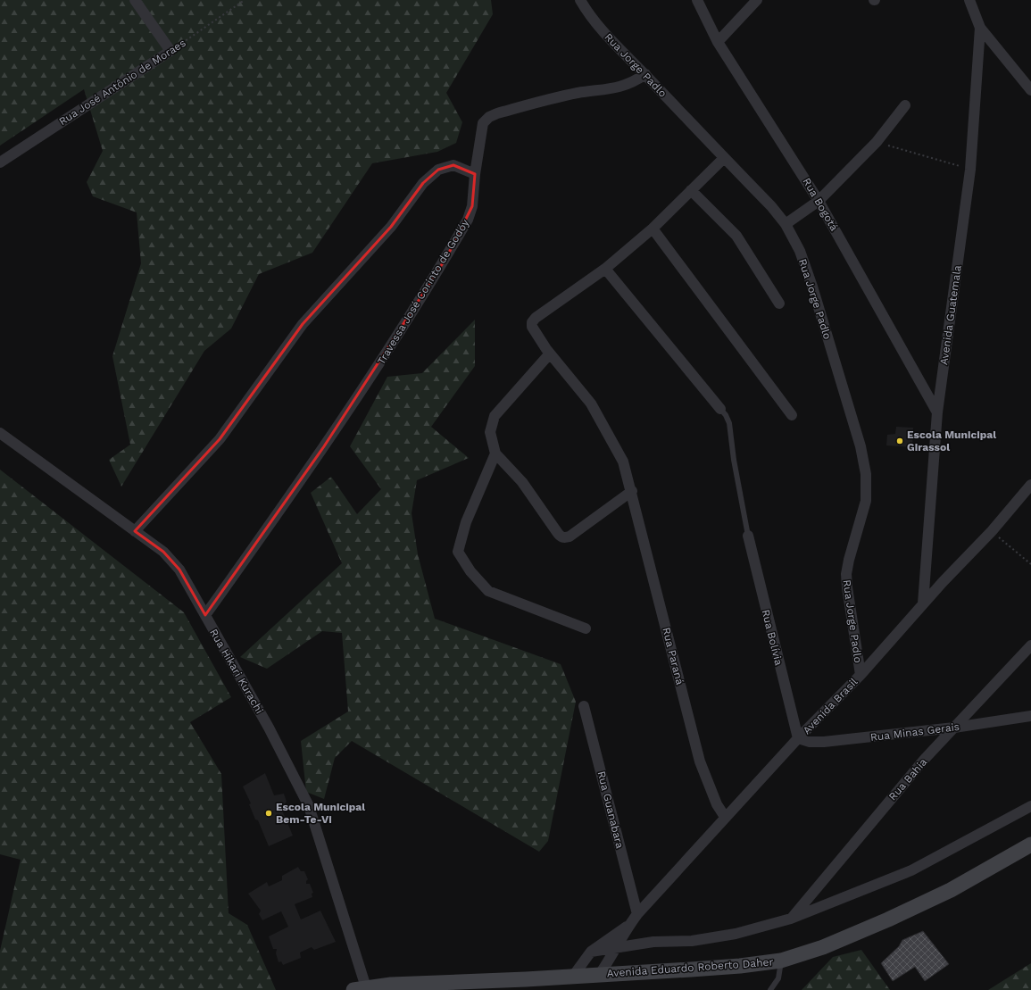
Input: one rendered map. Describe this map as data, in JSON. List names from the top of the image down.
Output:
{
  "streets": {
    "main road": ["Avenida Eduardo Roberto Daher"],
    "street": [
      "Rua Jorge Padlo",
      "Rua José Antônio de Moraes",
      "Rua Bogotá",
      "Travessa José Corinto de Godóy",
      "Avenida Guatemala",
      "Rua Bolívia",
      "Rua Paraná",
      "Rua Hikari Kurachi",
      "Avenida Brasil",
      "Rua Minas Gerais",
      "Rua Bahia",
      "Rua Guanabara"
    ]
  },
  "crossings": [
    ["Rua Jorge Padlo", "Travessa José Corinto de Godóy"],
    ["Rua Jorge Padlo", "Avenida Brasil"],
    ["Rua Bogotá", "Avenida Guatemala"],
    ["Travessa José Corinto de Godóy", "Rua Hikari Kurachi"],
    ["Avenida Guatemala", "Avenida Brasil"],
    ["Rua Bolívia", "Avenida Brasil"],
    ["Rua Bolívia", "Rua Minas Gerais"],
    ["Rua Paraná", "Avenida Brasil"],
    ["Rua Hikari Kurachi", "Avenida Eduardo Roberto Daher"],
    ["Avenida Brasil", "Rua Minas Gerais"],
    ["Avenida Brasil", "Rua Guanabara"],
    ["Avenida Brasil", "Avenida Eduardo Roberto Daher"],
    ["Rua Minas Gerais", "Rua Bahia"]
  ],
  "places": ["Escola Municipal Girassol", "Escola Municipal Bem-Te-Vi"]
}
